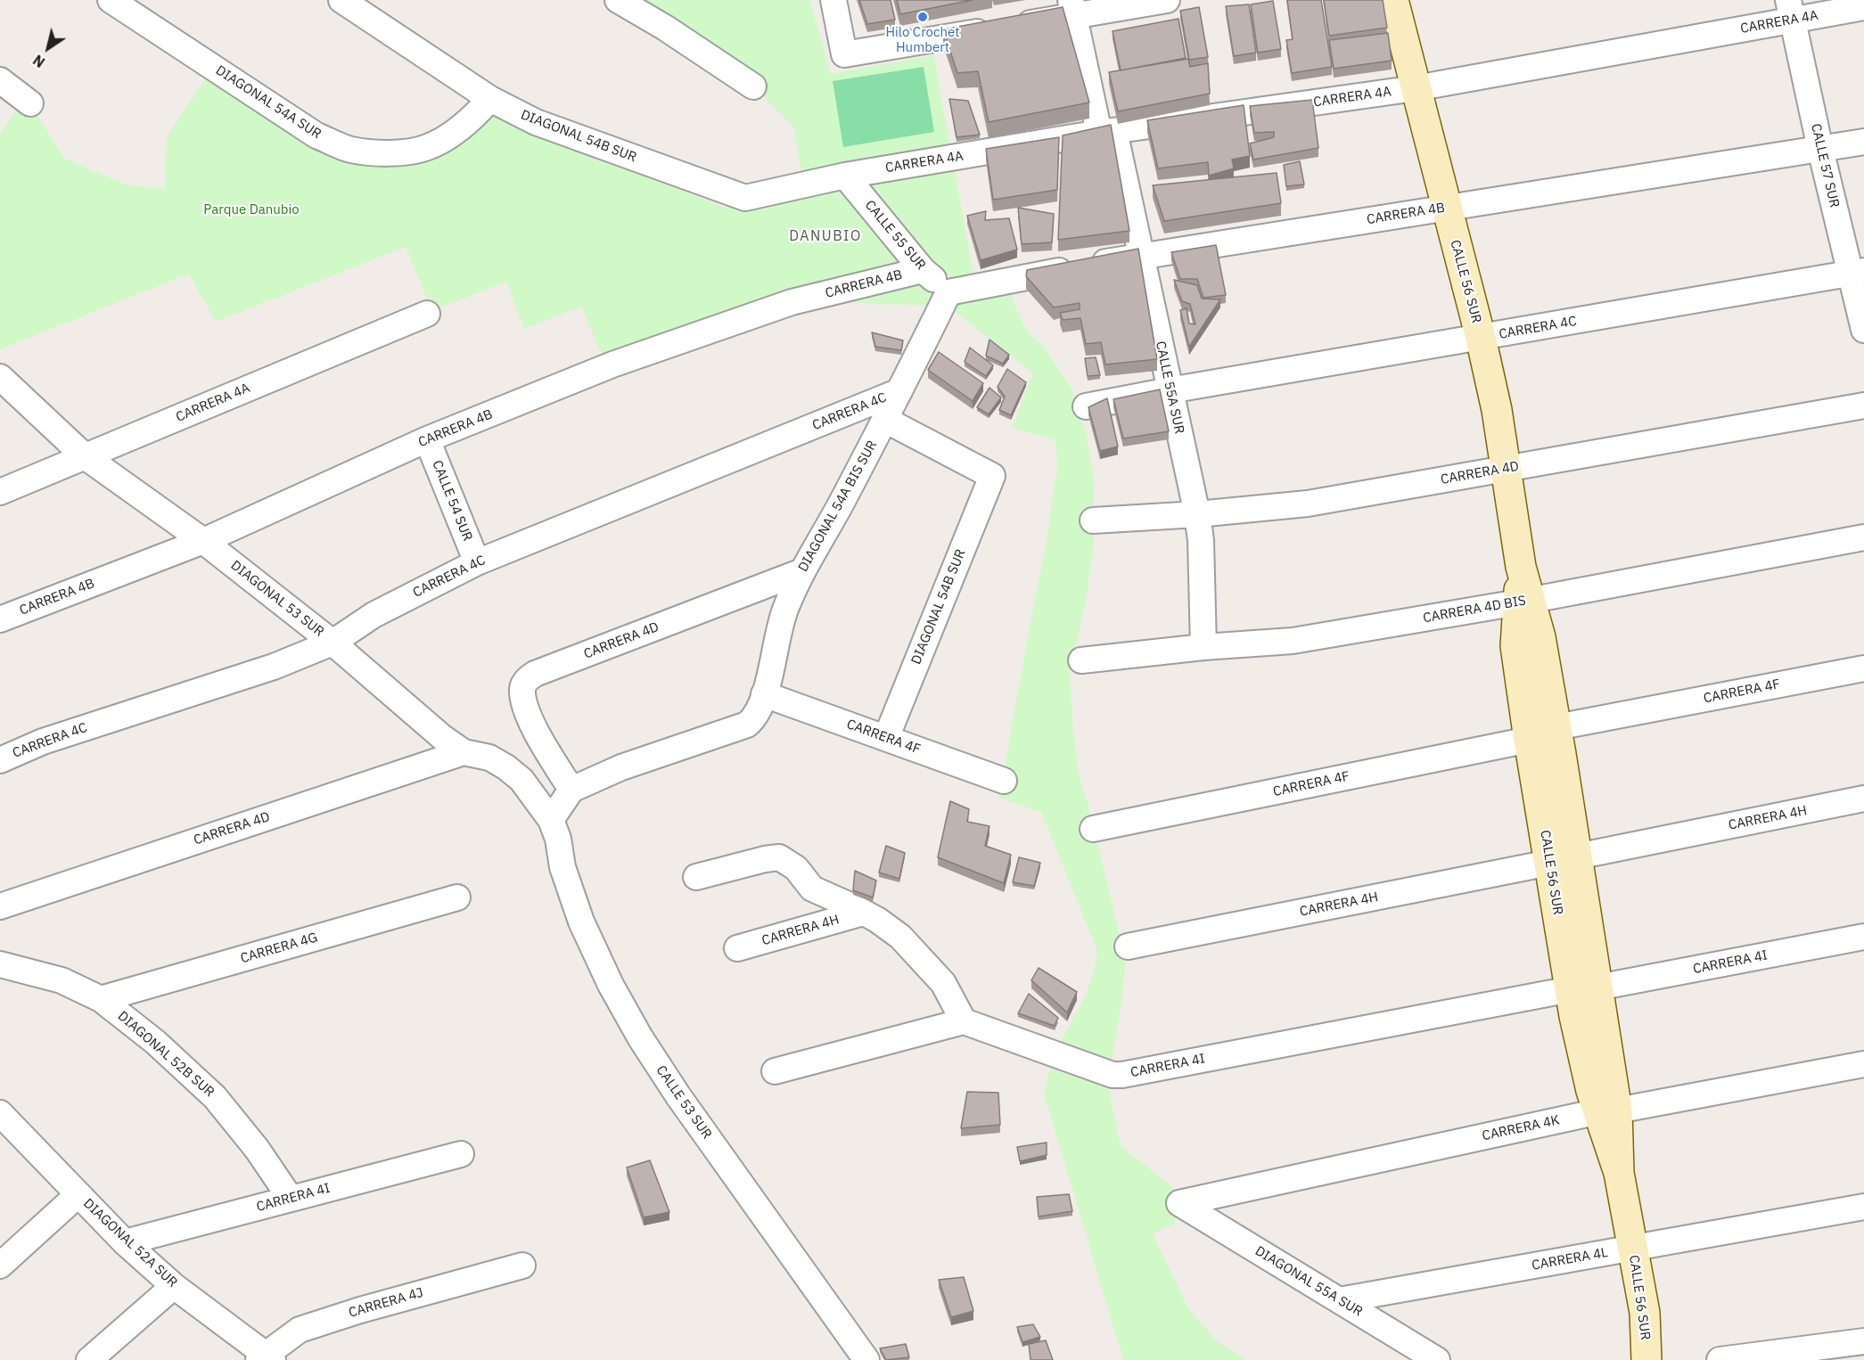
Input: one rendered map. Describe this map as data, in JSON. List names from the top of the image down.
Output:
{
  "streets": {
    "street": [
      "CARRERA 4A",
      "DIAGONAL 54A SUR",
      "DIAGONAL 54B SUR",
      "CALLE 57 SUR",
      "CARRERA 4B",
      "CALLE 55 SUR",
      "CALLE 56 SUR",
      "CARRERA 4C",
      "CALLE 55A SUR",
      "CARRERA 4D",
      "CALLE 54 SUR",
      "DIAGONAL 54A BIS SUR",
      "DIAGONAL 53 SUR",
      "CARRERA 4D BIS",
      "CARRERA 4F",
      "CARRERA 4H",
      "CARRERA 4G",
      "CARRERA 4I",
      "DIAGONAL 52B SUR",
      "CALLE 53 SUR",
      "CARRERA 4K",
      "DIAGONAL 52A SUR",
      "CARRERA 4L",
      "DIAGONAL 55A SUR",
      "CARRERA 4J"
    ]
  },
  "crossings": [
    ["CARRERA 4A", "DIAGONAL 54B SUR"],
    ["CARRERA 4A", "CALLE 57 SUR"],
    ["CARRERA 4A", "CALLE 55 SUR"],
    ["CARRERA 4A", "CALLE 56 SUR"],
    ["CARRERA 4A", "CALLE 55A SUR"],
    ["CARRERA 4A", "DIAGONAL 53 SUR"],
    ["DIAGONAL 54A SUR", "DIAGONAL 54B SUR"],
    ["DIAGONAL 54B SUR", "CARRERA 4C"],
    ["DIAGONAL 54B SUR", "CARRERA 4F"],
    ["CALLE 57 SUR", "CARRERA 4B"],
    ["CALLE 57 SUR", "CARRERA 4C"],
    ["CARRERA 4B", "CALLE 55 SUR"],
    ["CARRERA 4B", "CALLE 56 SUR"],
    ["CARRERA 4B", "CALLE 55A SUR"],
    ["CARRERA 4B", "CALLE 54 SUR"],
    ["CARRERA 4B", "DIAGONAL 54A BIS SUR"],
    ["CARRERA 4B", "DIAGONAL 53 SUR"],
    ["CALLE 55 SUR", "DIAGONAL 54A BIS SUR"],
    ["CALLE 56 SUR", "CARRERA 4C"],
    ["CALLE 56 SUR", "CARRERA 4D"],
    ["CALLE 56 SUR", "CARRERA 4D BIS"],
    ["CALLE 56 SUR", "CARRERA 4F"],
    ["CALLE 56 SUR", "CARRERA 4H"],
    ["CALLE 56 SUR", "CARRERA 4I"],
    ["CALLE 56 SUR", "CARRERA 4K"],
    ["CALLE 56 SUR", "CARRERA 4L"],
    ["CARRERA 4C", "CALLE 55A SUR"],
    ["CARRERA 4C", "CALLE 54 SUR"],
    ["CARRERA 4C", "DIAGONAL 54A BIS SUR"],
    ["CARRERA 4C", "DIAGONAL 53 SUR"],
    ["CALLE 55A SUR", "CARRERA 4D"],
    ["CALLE 55A SUR", "CARRERA 4D BIS"],
    ["CARRERA 4D", "DIAGONAL 54A BIS SUR"],
    ["CARRERA 4D", "DIAGONAL 53 SUR"],
    ["DIAGONAL 54A BIS SUR", "CARRERA 4F"],
    ["DIAGONAL 53 SUR", "CALLE 53 SUR"],
    ["CARRERA 4G", "DIAGONAL 52B SUR"],
    ["CARRERA 4I", "DIAGONAL 52B SUR"],
    ["CARRERA 4I", "DIAGONAL 52A SUR"],
    ["CARRERA 4K", "DIAGONAL 55A SUR"],
    ["DIAGONAL 52A SUR", "CARRERA 4J"],
    ["CARRERA 4L", "DIAGONAL 55A SUR"]
  ],
  "districts": ["DANUBIO"],
  "parks": ["Parque Danubio"],
  "places": ["Hilo Crochet Humbert"],
  "north": "bottom left"
}
